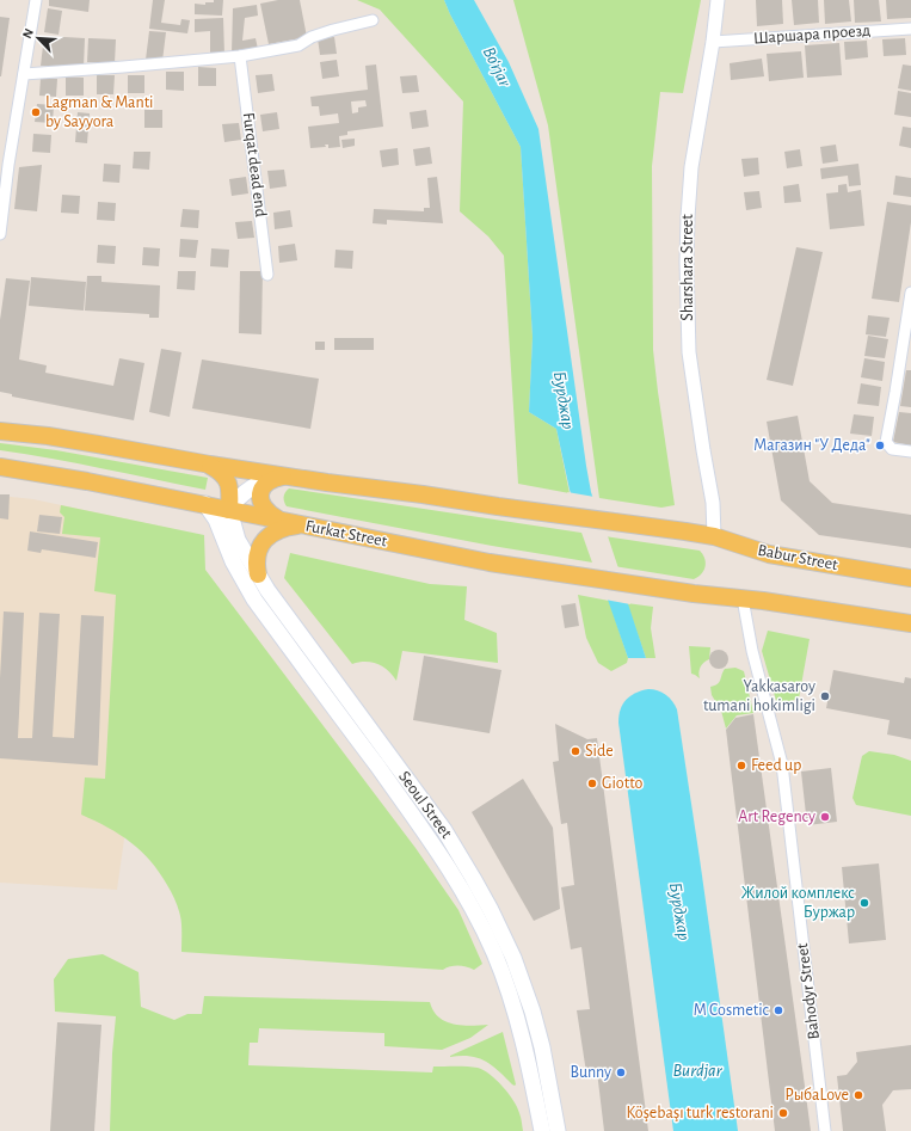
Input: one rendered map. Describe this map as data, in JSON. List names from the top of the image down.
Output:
{
  "streets": {
    "main road": ["Furkat Street", "Babur Street", "Seoul Street"],
    "street": [
      "Шаршара проезд",
      "Furqat dead end",
      "Sharshara Street",
      "Bahodyr Street"
    ]
  },
  "crossings": [
    ["Шаршара проезд", "Sharshara Street"],
    ["Sharshara Street", "Babur Street"],
    ["Furkat Street", "Seoul Street"],
    ["Furkat Street", "Bahodyr Street"]
  ],
  "water": ["Bo‘rjar", "Бурджар", "Burdjar"],
  "places": [
    "Lagman & Manti by Sayyora",
    "Магазин \"У Деда\"",
    "Yakkasaroy tumani hokimligi",
    "Side",
    "Feed up",
    "Giotto",
    "Art Regency",
    "Жилой комплекс Буржар",
    "M Cosmetic",
    "Bunny",
    "РыбаLove",
    "Köşebaşı turk restorani"
  ],
  "north": "top left"
}
